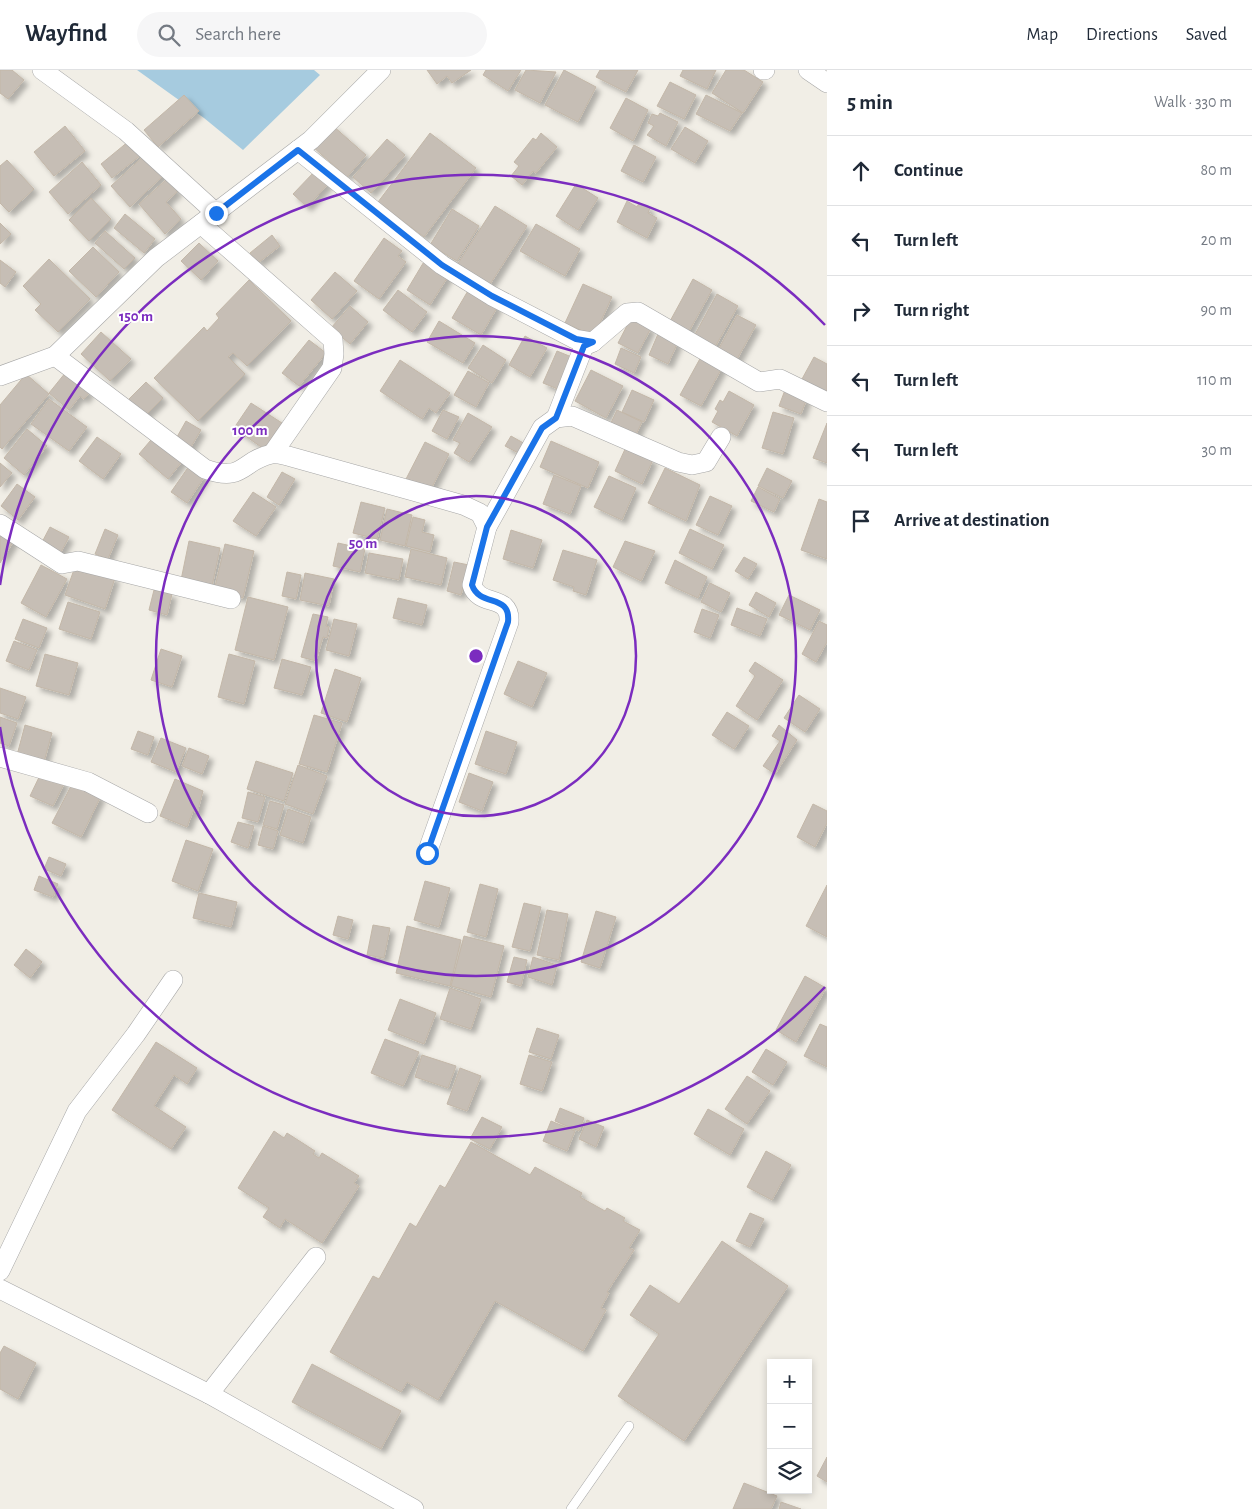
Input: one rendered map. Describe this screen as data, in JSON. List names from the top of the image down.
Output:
{
  "page": {
    "header": "Wayfind",
    "search": "Search here",
    "nav": ["Map", "Directions", "Saved"],
    "heading": ["5 min", "Walk · 330 m"],
    "list": [
      ["Continue", "80 m"],
      ["Turn left", "20 m"],
      ["Turn right", "90 m"],
      ["Turn left", "110 m"],
      ["Turn left", "30 m"],
      "Arrive at destination"
    ],
    "map_buttons": ["+", "−"]
  },
  "rings": ["150 m", "100 m", "50 m"]
}
